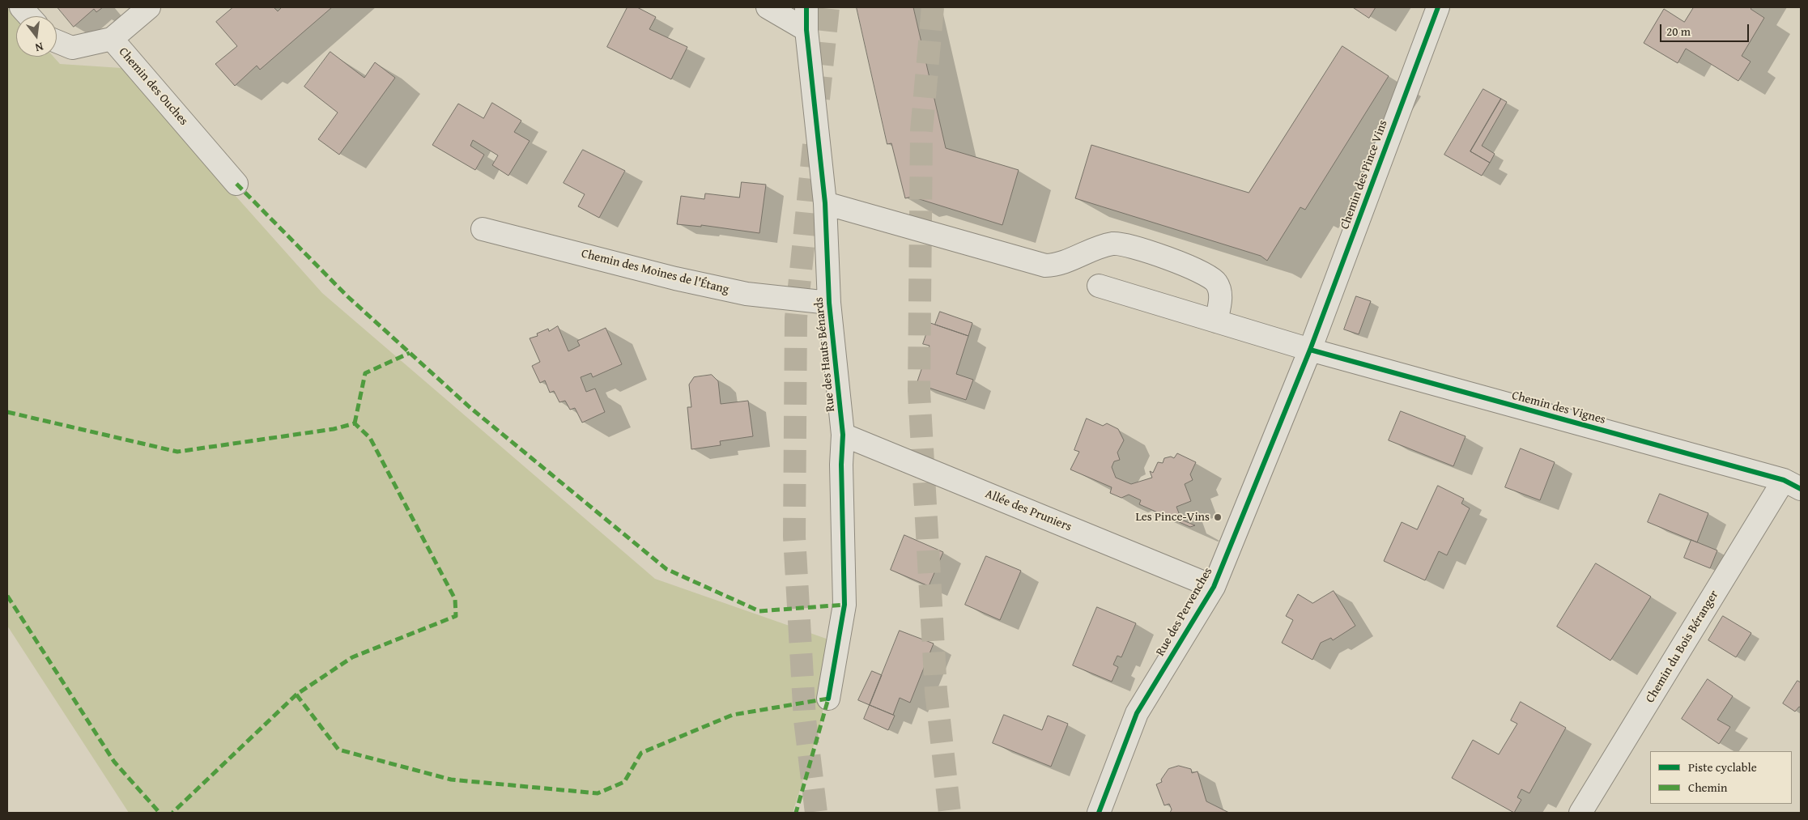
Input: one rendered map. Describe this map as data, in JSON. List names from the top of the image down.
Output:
{
  "streets": {
    "street": [
      "Chemin des Ouches",
      "Chemin des Pince Vins",
      "Chemin des Moines de l'Étang",
      "Rue des Hauts Bénards",
      "Chemin des Vignes",
      "Allée des Pruniers",
      "Rue des Pervenches",
      "Chemin du Bois Béranger"
    ]
  },
  "crossings": [
    ["Chemin des Pince Vins", "Chemin des Vignes"],
    ["Chemin des Pince Vins", "Rue des Pervenches"],
    ["Chemin des Moines de l'Étang", "Rue des Hauts Bénards"],
    ["Rue des Hauts Bénards", "Allée des Pruniers"],
    ["Chemin des Vignes", "Rue des Pervenches"],
    ["Chemin des Vignes", "Chemin du Bois Béranger"],
    ["Allée des Pruniers", "Rue des Pervenches"]
  ],
  "places": ["Les Pince-Vins"],
  "legend": ["Piste cyclable", "Chemin"],
  "scale_bar": "20 m",
  "north": "bottom"
}
